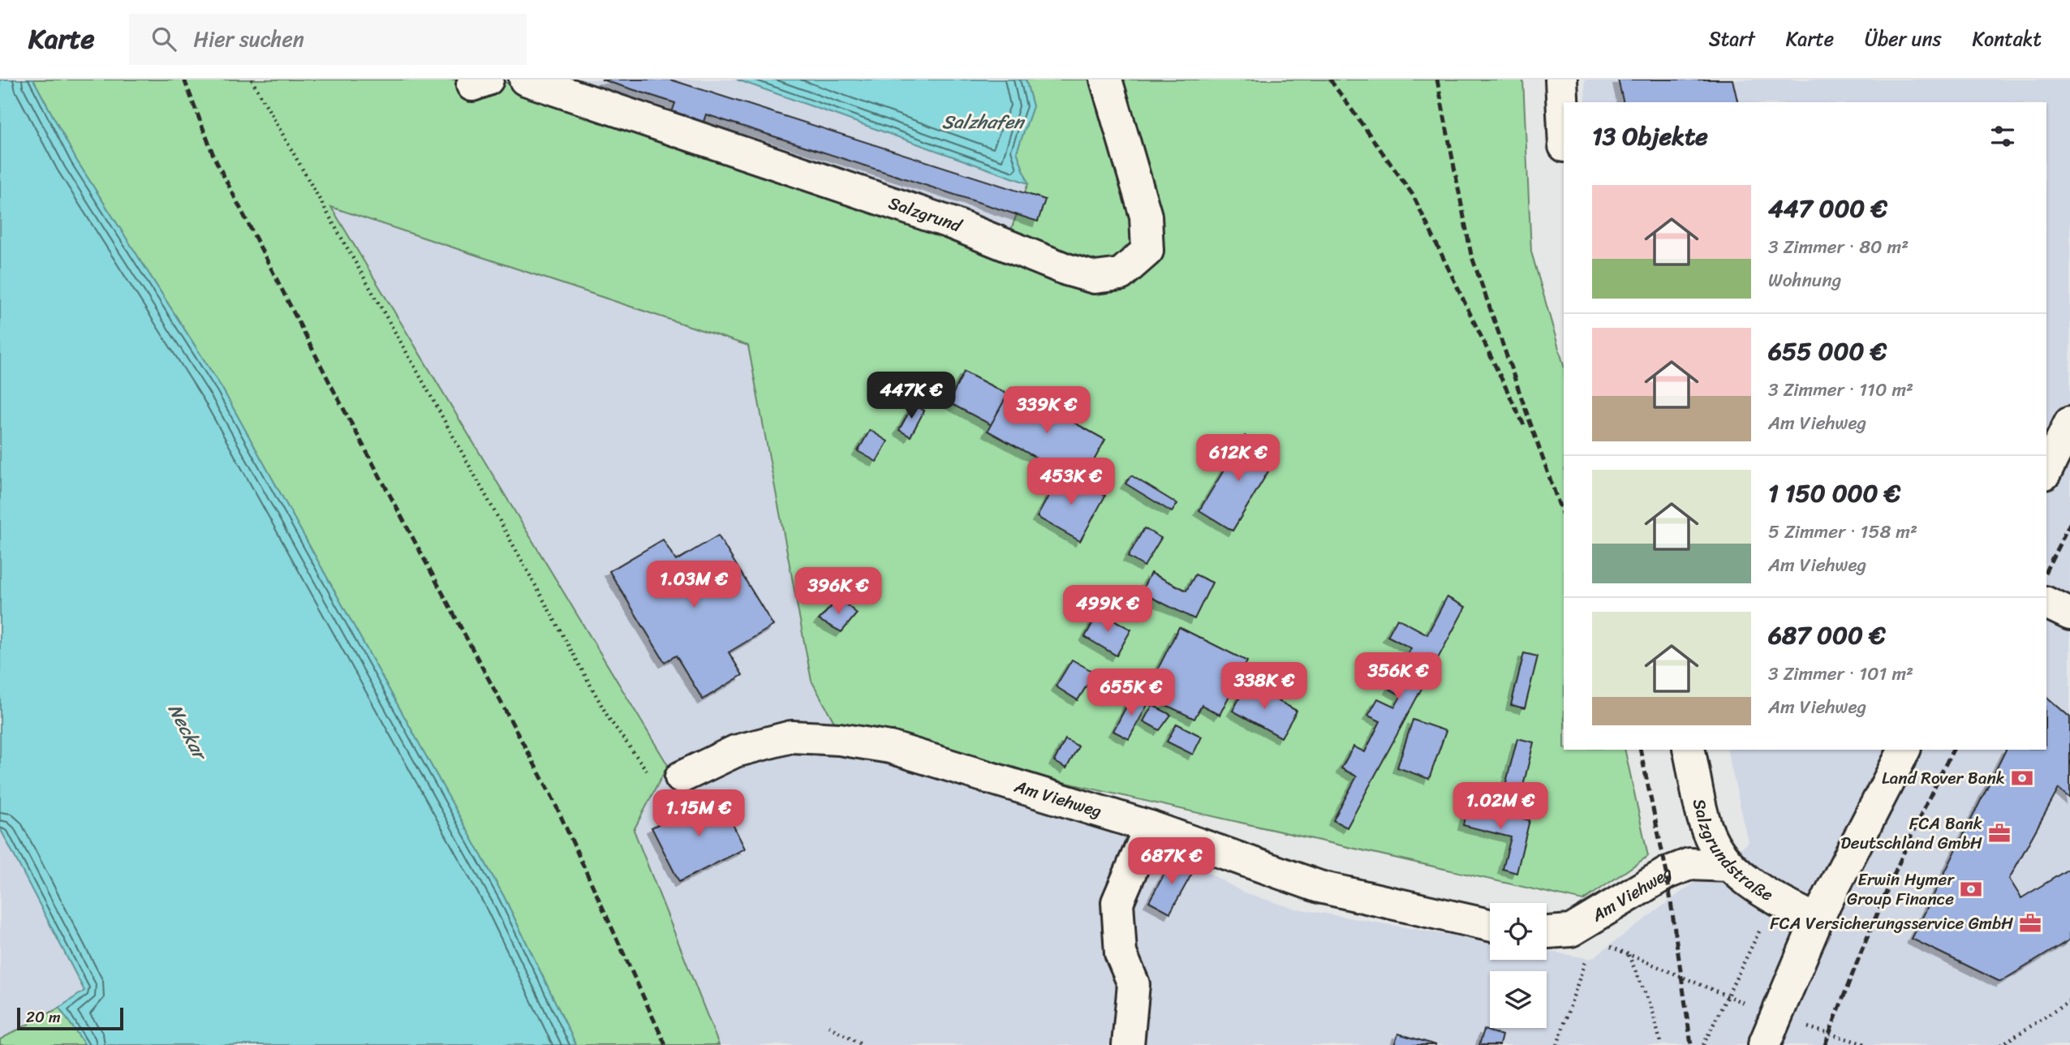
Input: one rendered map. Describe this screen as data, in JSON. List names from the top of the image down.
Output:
{
  "streets": {
    "street": ["Salzgrund", "Am Viehweg", "Salzgrundstraße"]
  },
  "crossings": [
    ["Am Viehweg", "Salzgrundstraße"]
  ],
  "water": ["Salzhafen", "Neckar"],
  "places": {
    "bank": ["Land Rover Bank", "Erwin Hymer Group Finance"],
    "office": ["FCA Bank Deutschland GmbH", "FCA Versicherungsservice GmbH"]
  },
  "scale_bar": "20 m",
  "page": {
    "header": "Karte",
    "search": "Hier suchen",
    "nav": [
      "Start",
      "Karte",
      "Über uns",
      "Kontakt"
    ],
    "heading": "13 Objekte",
    "list": [
      {
        "name": "447 000 €",
        "note": "3 Zimmer · 80 m² · Wohnung"
      },
      {
        "name": "655 000 €",
        "note": "3 Zimmer · 110 m² · Am Viehweg"
      },
      {
        "name": "1 150 000 €",
        "note": "5 Zimmer · 158 m² · Am Viehweg"
      },
      {
        "name": "687 000 €",
        "note": "3 Zimmer · 101 m² · Am Viehweg"
      }
    ],
    "price": [
      "447K €",
      "339K €",
      "612K €",
      "453K €",
      "1.03M €",
      "396K €",
      "499K €",
      "356K €",
      "338K €",
      "655K €",
      "1.02M €",
      "1.15M €",
      "687K €"
    ],
    "scale": "20 m"
  }
}
